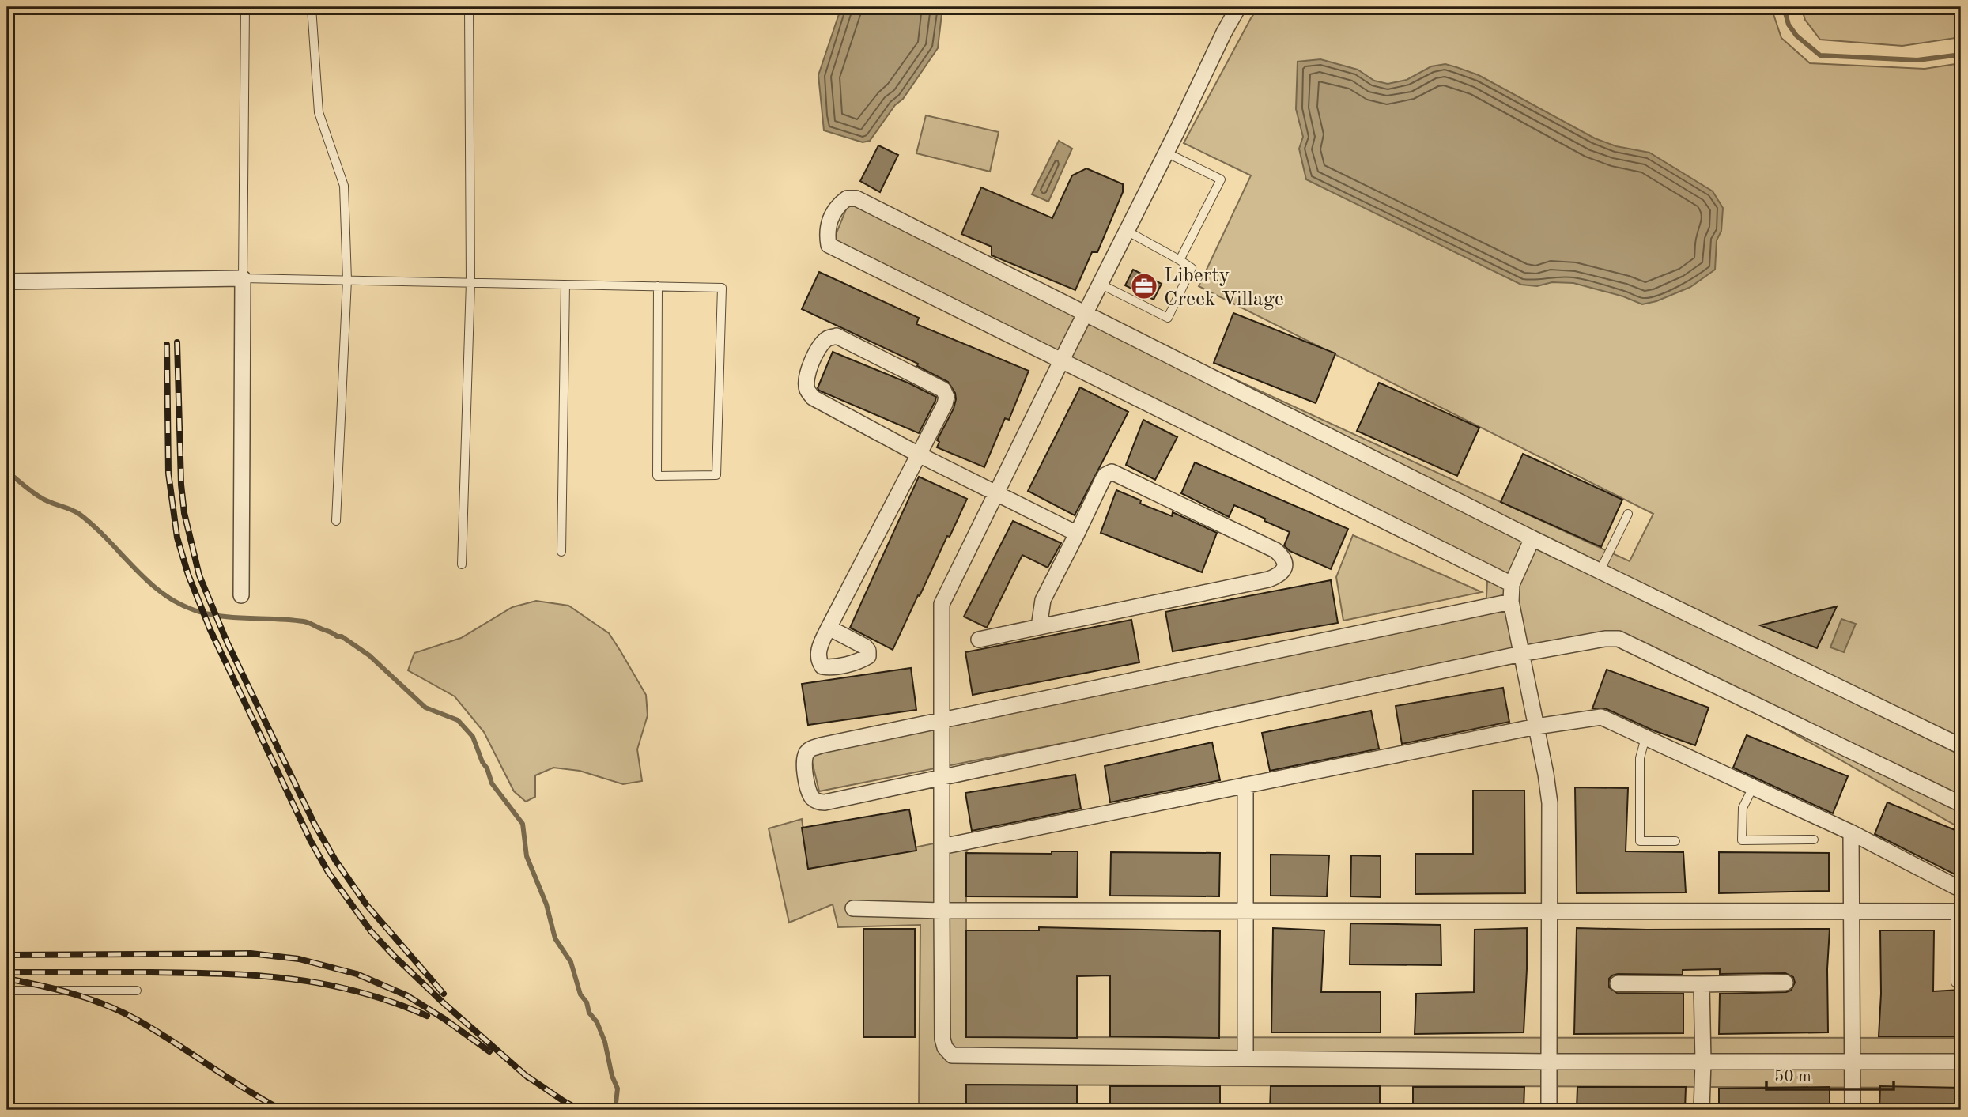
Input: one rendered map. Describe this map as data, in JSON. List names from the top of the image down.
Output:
{
  "places": {
    "office": ["Liberty Creek Village"]
  },
  "scale_bar": "50 m"
}
